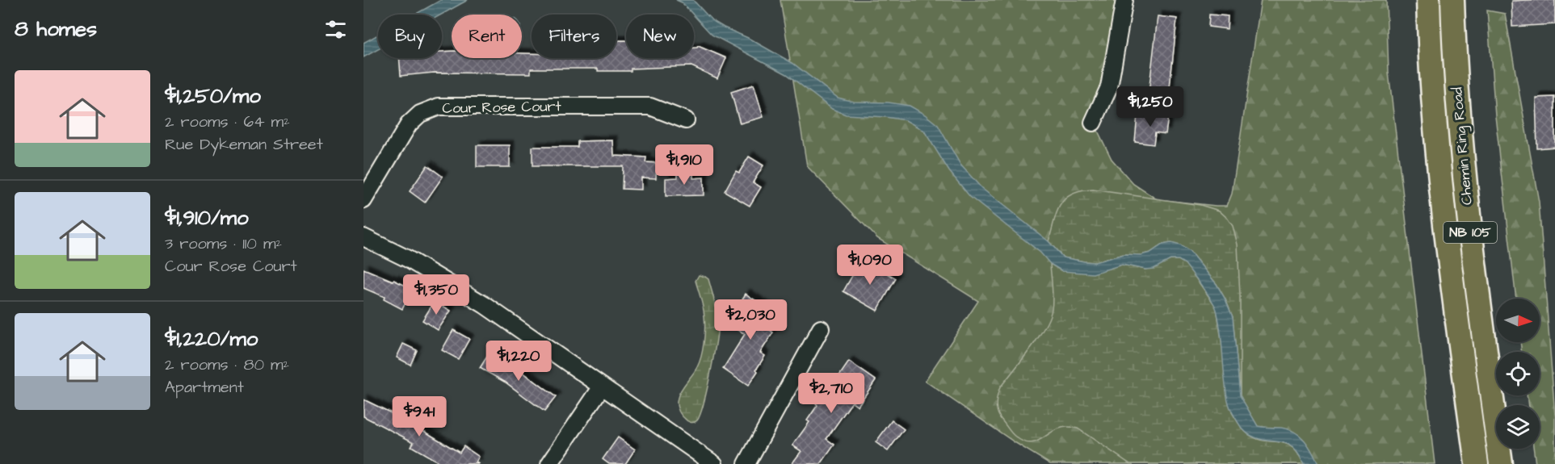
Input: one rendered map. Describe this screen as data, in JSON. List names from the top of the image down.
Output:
{
  "streets": {
    "highway": ["Chemin Ring Road", "NB 105"],
    "street": ["Cour Rose Court"]
  },
  "north": "right",
  "page": {
    "heading": "8 homes",
    "chip": [
      "Buy",
      "Rent",
      "Filters",
      "New"
    ],
    "list": [
      {
        "name": "$1,250/mo",
        "note": "2 rooms · 64 m² · Rue Dykeman Street"
      },
      {
        "name": "$1,910/mo",
        "note": "3 rooms · 110 m² · Cour Rose Court"
      },
      {
        "name": "$1,220/mo",
        "note": "2 rooms · 80 m² · Apartment"
      }
    ],
    "price": [
      "$1,250",
      "$1,910",
      "$1,090",
      "$1,350",
      "$2,030",
      "$1,220",
      "$2,710",
      "$941"
    ]
  }
}
